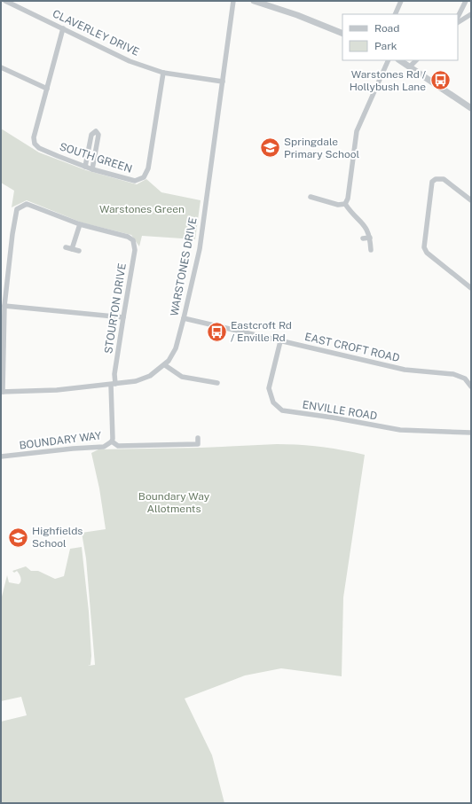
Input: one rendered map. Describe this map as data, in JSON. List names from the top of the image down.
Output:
{
  "streets": {
    "street": [
      "CLAVERLEY DRIVE",
      "SOUTH GREEN",
      "WARSTONES DRIVE",
      "STOURTON DRIVE",
      "EAST CROFT ROAD",
      "ENVILLE ROAD",
      "BOUNDARY WAY"
    ]
  },
  "crossings": [
    ["CLAVERLEY DRIVE", "SOUTH GREEN"],
    ["CLAVERLEY DRIVE", "WARSTONES DRIVE"],
    ["WARSTONES DRIVE", "STOURTON DRIVE"],
    ["WARSTONES DRIVE", "EAST CROFT ROAD"],
    ["STOURTON DRIVE", "BOUNDARY WAY"],
    ["EAST CROFT ROAD", "ENVILLE ROAD"]
  ],
  "parks": ["Warstones Green", "Boundary Way Allotments"],
  "places": {
    "bus stop": ["Warstones Rd / Hollybush Lane", "Eastcroft Rd / Enville Rd"],
    "school or university": ["Springdale Primary School", "Highfields School"]
  },
  "legend": ["Road", "Park"]
}
